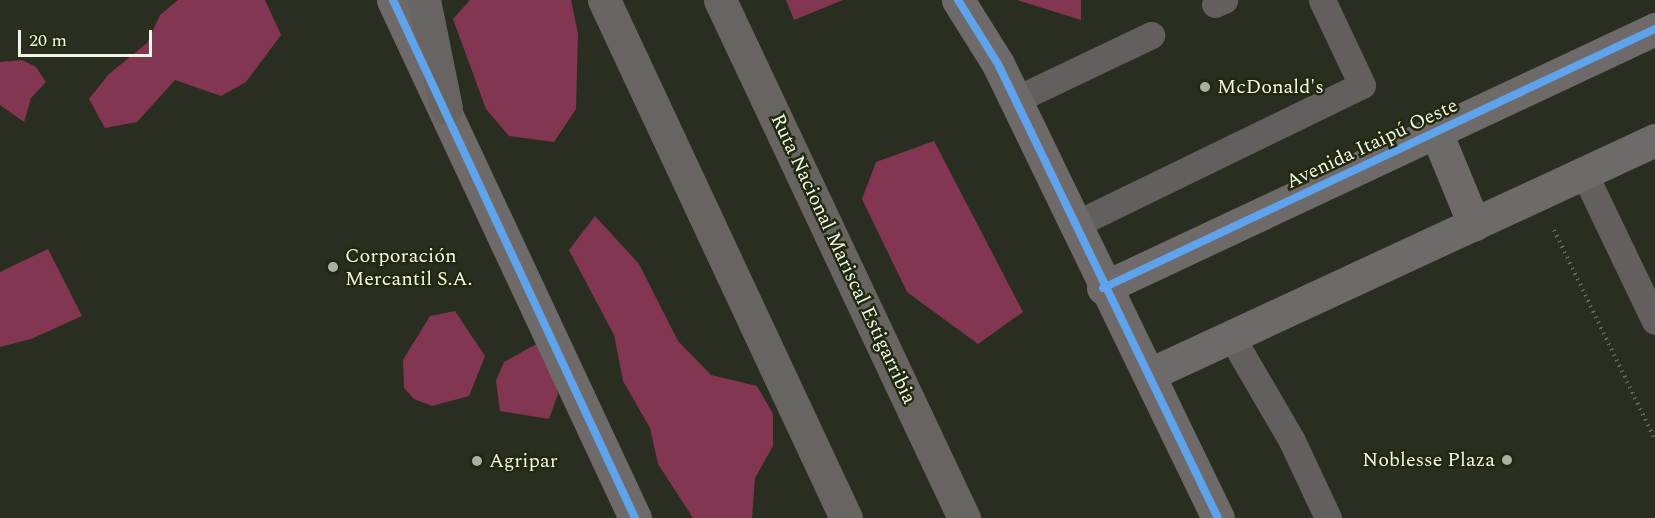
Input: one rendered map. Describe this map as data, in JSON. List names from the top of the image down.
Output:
{
  "streets": {
    "highway": ["Ruta Nacional Mariscal Estigarribia"],
    "street": ["Avenida Itaipú Oeste"]
  },
  "places": [
    "McDonald's",
    "Corporación Mercantil S.A.",
    "Noblesse Plaza",
    "Agripar"
  ],
  "scale_bar": "20 m"
}
